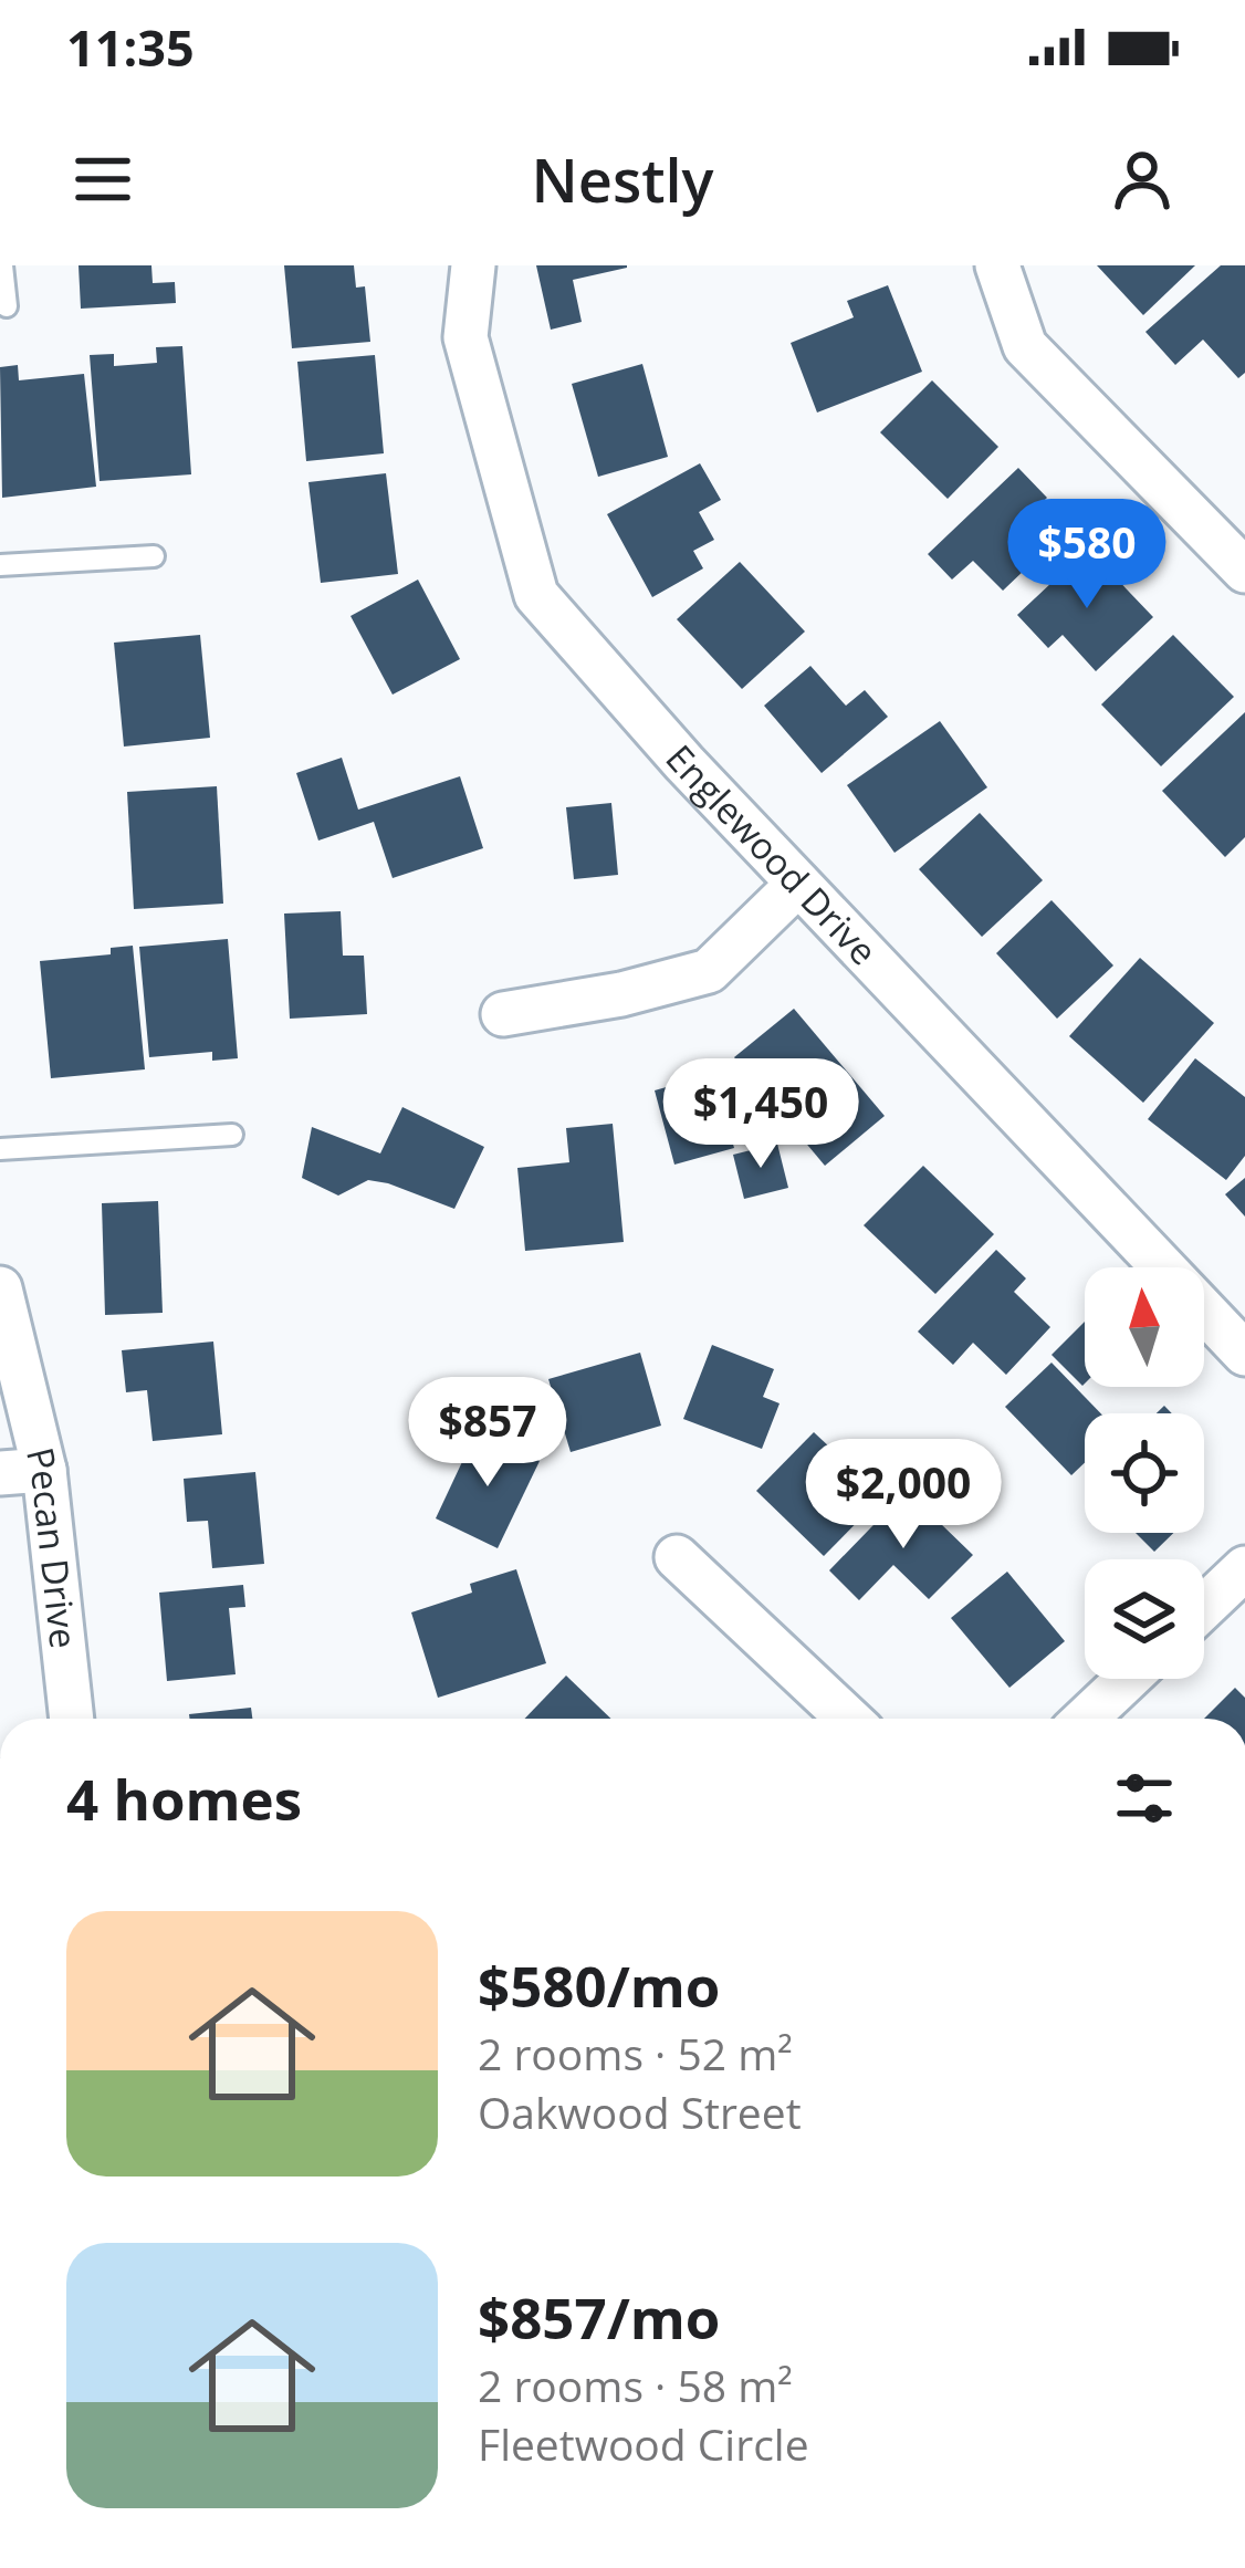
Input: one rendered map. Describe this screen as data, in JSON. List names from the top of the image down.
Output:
{
  "streets": {
    "street": ["Englewood Drive", "Pecan Drive"]
  },
  "north": "top",
  "page": {
    "status": "11:35",
    "header": "Nestly",
    "price": [
      "$580",
      "$1,450",
      "$857",
      "$2,000"
    ],
    "heading": "4 homes",
    "list": [
      {
        "name": "$580/mo",
        "note": "2 rooms · 52 m² · Oakwood Street"
      },
      {
        "name": "$857/mo",
        "note": "2 rooms · 58 m² · Fleetwood Circle"
      }
    ]
  }
}
